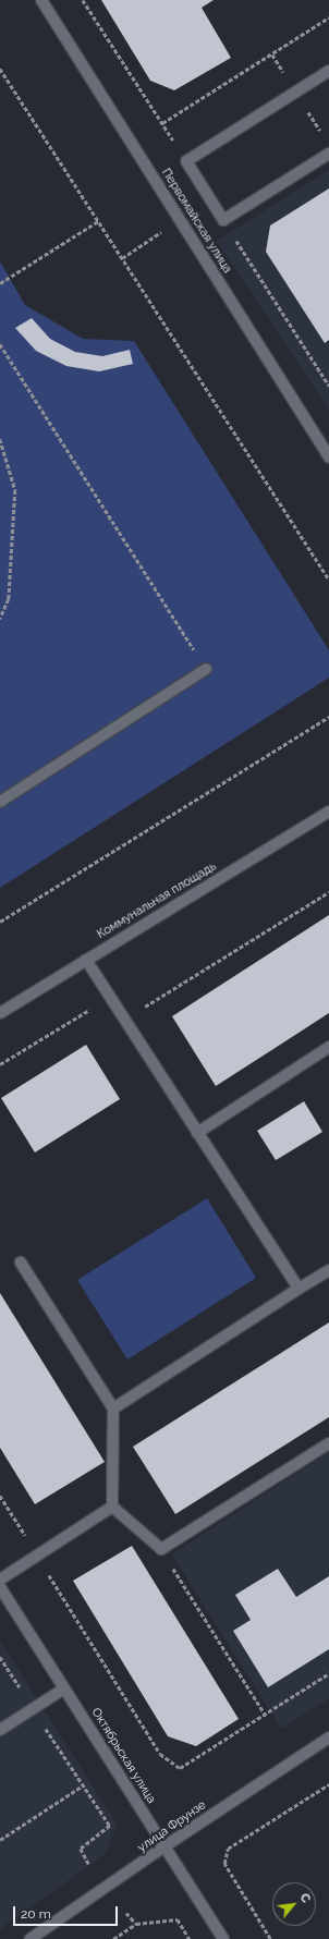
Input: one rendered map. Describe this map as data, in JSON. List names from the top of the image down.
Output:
{
  "streets": {
    "street": [
      "Первомайская улица",
      "Коммунальная площадь",
      "Октябрьская улица",
      "улица Фрунзе"
    ]
  },
  "crossings": [
    ["Октябрьская улица", "улица Фрунзе"]
  ],
  "scale_bar": "20 m",
  "north": "top right"
}
